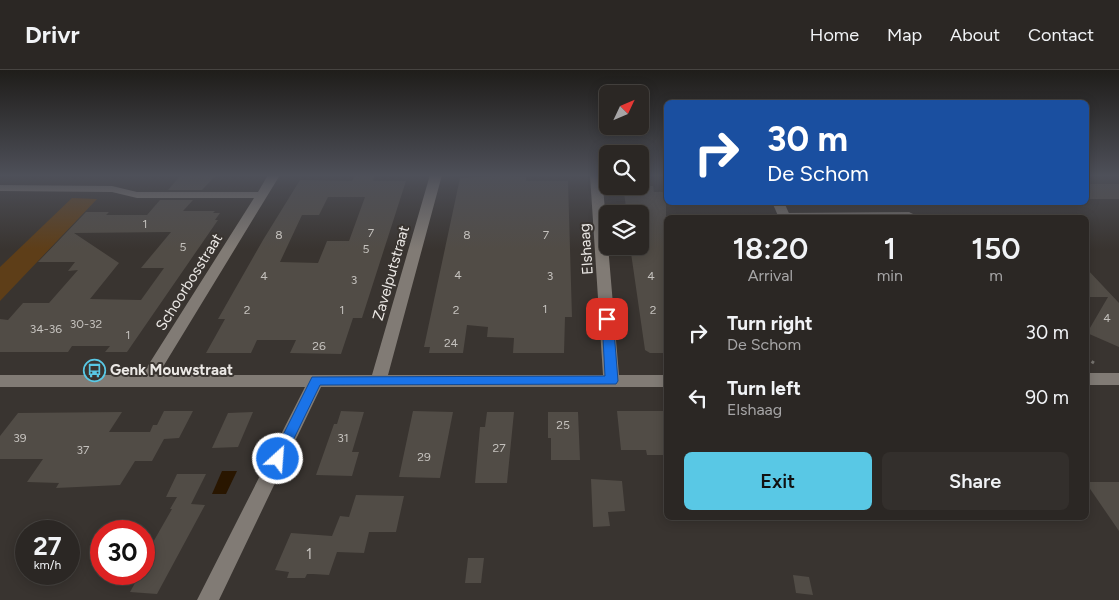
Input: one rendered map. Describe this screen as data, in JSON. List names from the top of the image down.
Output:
{
  "streets": {
    "street": ["Elshaag", "Zavelputstraat", "Schoorbosstraat"]
  },
  "places": {
    "bus stop": ["Genk Mouwstraat"]
  },
  "house_numbers": [
    "1",
    "7",
    "8",
    "8",
    "7",
    "5",
    "5",
    "4",
    "4",
    "3",
    "4",
    "3",
    "1",
    "2",
    "1",
    "2",
    "2",
    "4",
    "30-32",
    "34-36",
    "1",
    "24",
    "26",
    "25",
    "39",
    "31",
    "27",
    "37",
    "29",
    "1"
  ],
  "north": "top right",
  "page": {
    "header": "Drivr",
    "nav": [
      "Home",
      "Map",
      "About",
      "Contact"
    ],
    "turn": ["30 m", "De Schom"],
    "eta": [
      "18:20",
      "Arrival",
      "1",
      "min",
      "150",
      "m"
    ],
    "list": [
      {
        "name": "Turn right",
        "note": "De Schom",
        "value": "30 m"
      },
      {
        "name": "Turn left",
        "note": "Elshaag",
        "value": "90 m"
      }
    ],
    "buttons": ["Exit", "Share"],
    "speed": "27 km/h",
    "limit": "30"
  }
}
